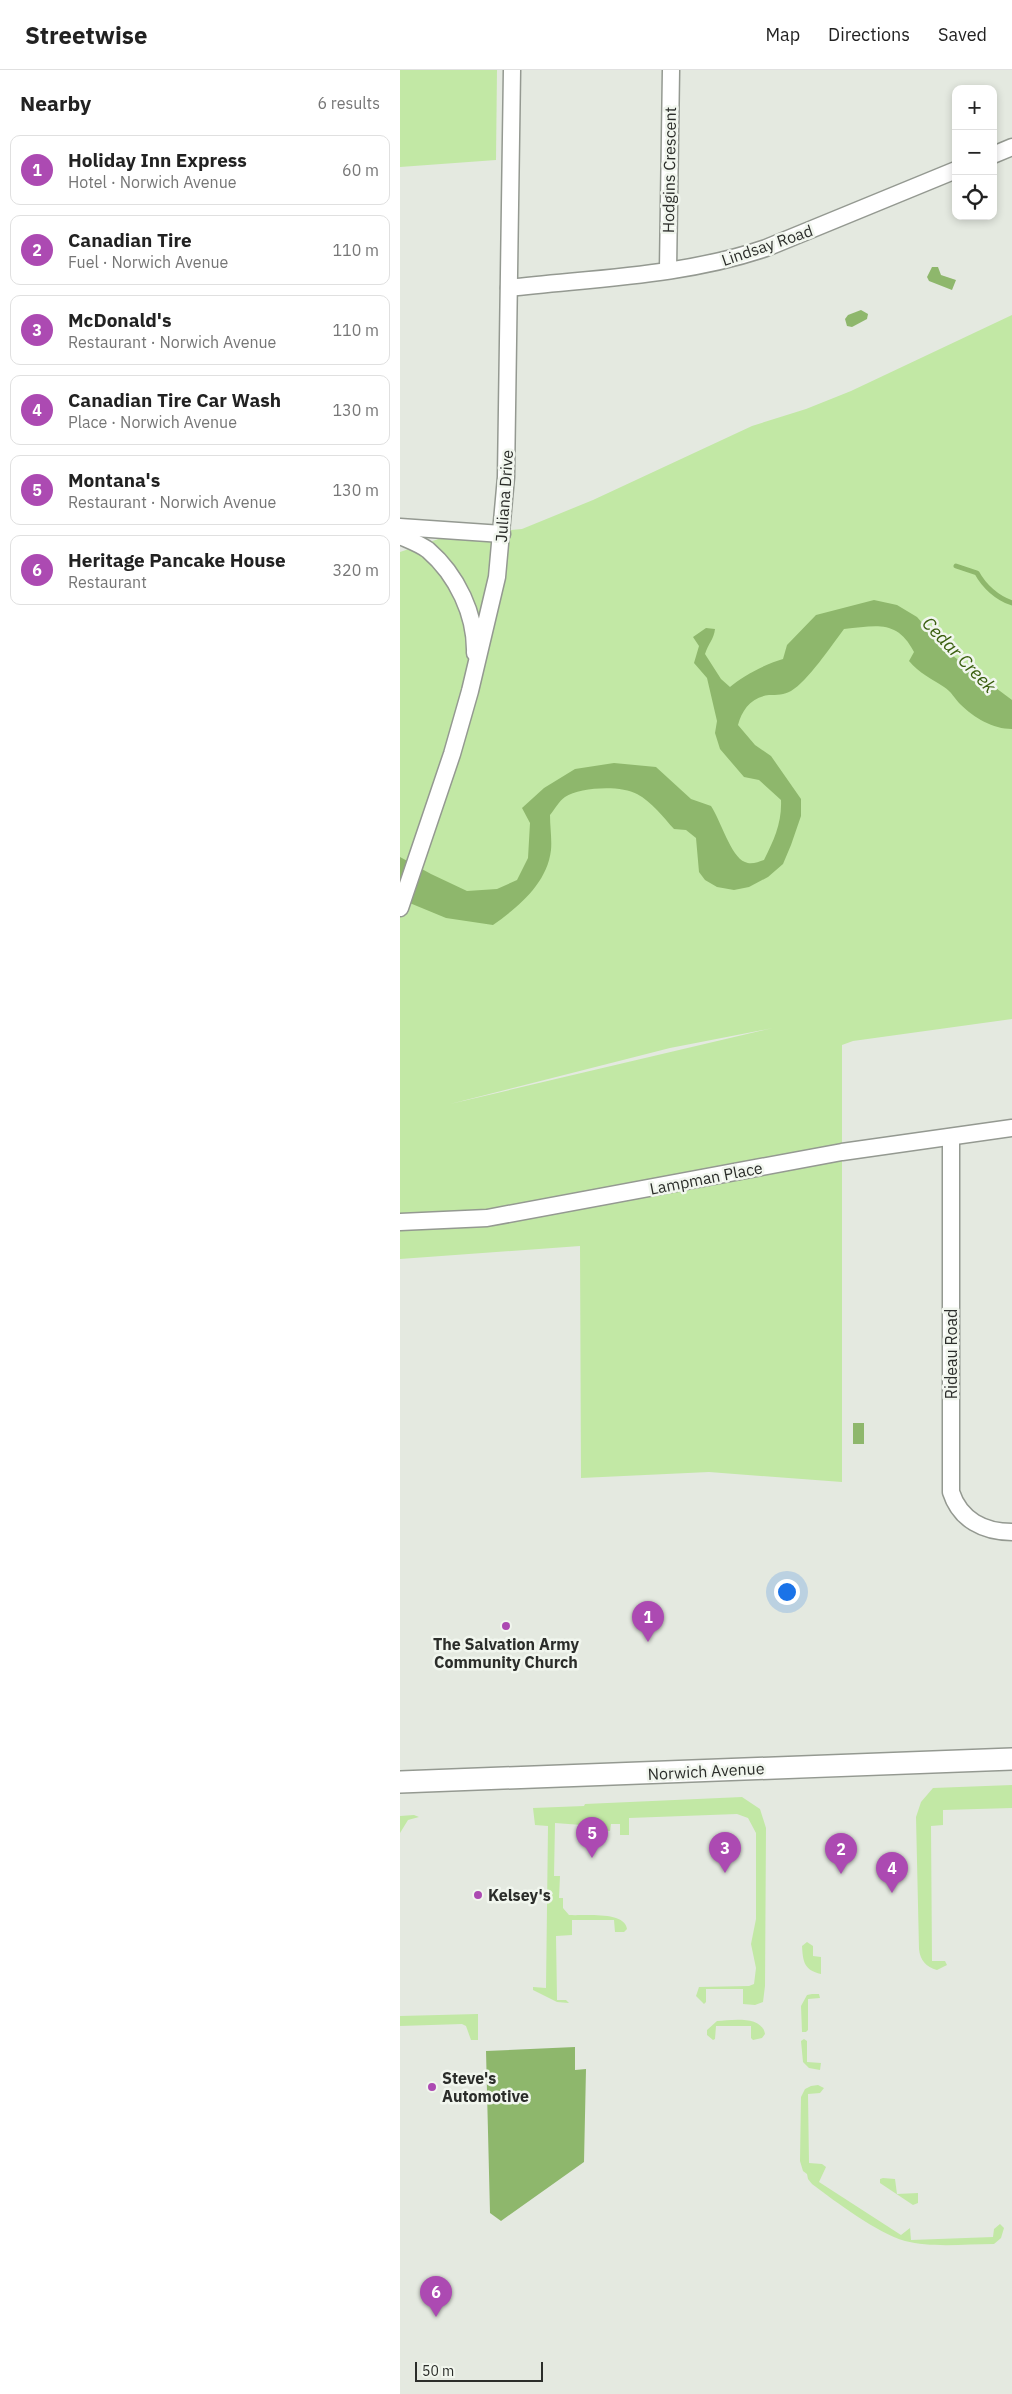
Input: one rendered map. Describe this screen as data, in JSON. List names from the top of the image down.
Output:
{
  "streets": {
    "main road": ["Norwich Avenue"],
    "street": [
      "Hodgins Crescent",
      "Lindsay Road",
      "Juliana Drive",
      "Lampman Place",
      "Rideau Road"
    ]
  },
  "crossings": [
    ["Hodgins Crescent", "Lindsay Road"],
    ["Lindsay Road", "Juliana Drive"],
    ["Lampman Place", "Rideau Road"]
  ],
  "water": ["Cedar Creek"],
  "places": ["The Salvation Army Community Church", "Kelsey's", "Steve's Automotive"],
  "scale_bar": "50 m",
  "page": {
    "header": "Streetwise",
    "nav": ["Map", "Directions", "Saved"],
    "heading": ["Nearby", "6 results"],
    "map_buttons": ["+", "−"],
    "list": [
      {
        "mark": "1",
        "name": "Holiday Inn Express",
        "note": "Hotel · Norwich Avenue",
        "value": "60 m"
      },
      {
        "mark": "2",
        "name": "Canadian Tire",
        "note": "Fuel · Norwich Avenue",
        "value": "110 m"
      },
      {
        "mark": "3",
        "name": "McDonald's",
        "note": "Restaurant · Norwich Avenue",
        "value": "110 m"
      },
      {
        "mark": "4",
        "name": "Canadian Tire Car Wash",
        "note": "Place · Norwich Avenue",
        "value": "130 m"
      },
      {
        "mark": "5",
        "name": "Montana's",
        "note": "Restaurant · Norwich Avenue",
        "value": "130 m"
      },
      {
        "mark": "6",
        "name": "Heritage Pancake House",
        "note": "Restaurant",
        "value": "320 m"
      }
    ],
    "pins": [
      "1",
      "5",
      "3",
      "2",
      "4",
      "6"
    ],
    "scale": "50 m"
  }
}
